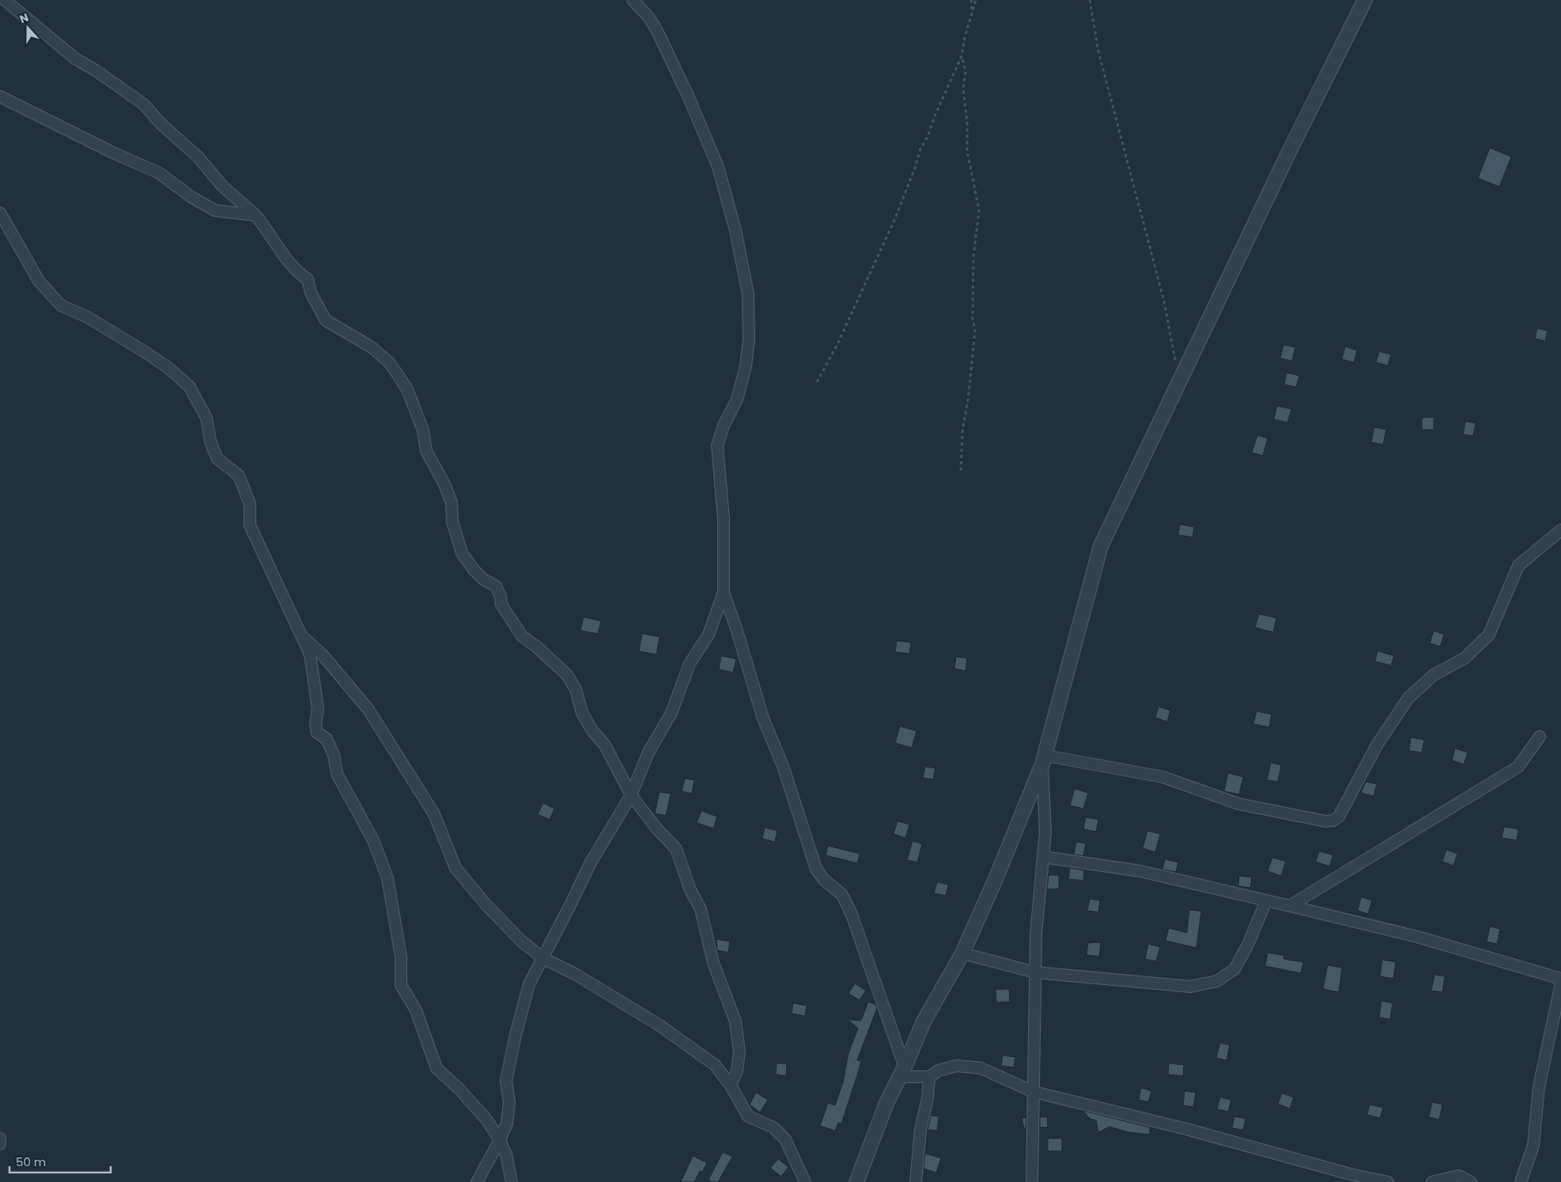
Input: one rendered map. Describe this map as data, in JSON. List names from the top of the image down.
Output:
{
  "scale_bar": "50 m",
  "north": "top"
}
